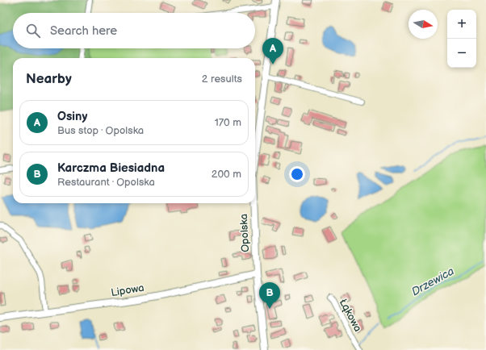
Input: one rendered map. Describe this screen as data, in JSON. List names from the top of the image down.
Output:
{
  "streets": {
    "street": ["Opolska", "Lipowa", "Łąkowa"]
  },
  "crossings": [
    ["Opolska", "Lipowa"]
  ],
  "water": ["Drzewica"],
  "north": "right",
  "page": {
    "map_buttons": ["+", "−"],
    "search": "Search here",
    "pins": ["A", "B"],
    "heading": ["Nearby", "2 results"],
    "list": [
      {
        "mark": "A",
        "name": "Osiny",
        "note": "Bus stop · Opolska",
        "value": "170 m"
      },
      {
        "mark": "B",
        "name": "Karczma Biesiadna",
        "note": "Restaurant · Opolska",
        "value": "200 m"
      }
    ]
  }
}
